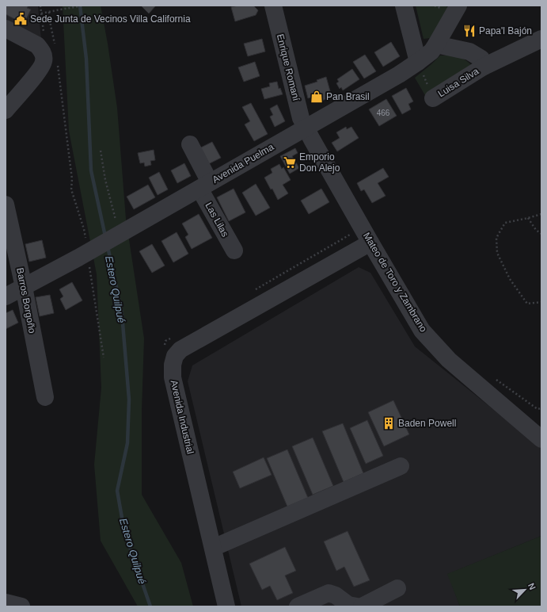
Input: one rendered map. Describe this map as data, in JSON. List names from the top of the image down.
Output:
{
  "streets": {
    "street": [
      "Enrique Romaní",
      "Luisa Silva",
      "Avenida Puelma",
      "Las Lilas",
      "Mateo de Toro y Zambrano",
      "Barros Borgoño",
      "Avenida Industrial"
    ]
  },
  "crossings": [
    ["Enrique Romaní", "Avenida Puelma"],
    ["Enrique Romaní", "Mateo de Toro y Zambrano"],
    ["Luisa Silva", "Avenida Puelma"],
    ["Avenida Puelma", "Las Lilas"],
    ["Avenida Puelma", "Mateo de Toro y Zambrano"],
    ["Avenida Puelma", "Barros Borgoño"],
    ["Mateo de Toro y Zambrano", "Avenida Industrial"]
  ],
  "water": ["Estero Quilpué"],
  "places": {
    "public building": ["Sede Junta de Vecinos Villa California"],
    "restaurant": ["Papa'l Bajón"],
    "shop": ["Pan Brasil"],
    "supermarket": ["Emporio Don Alejo"],
    "building": ["Baden Powell"]
  },
  "house_numbers": ["466"],
  "north": "top right"
}
